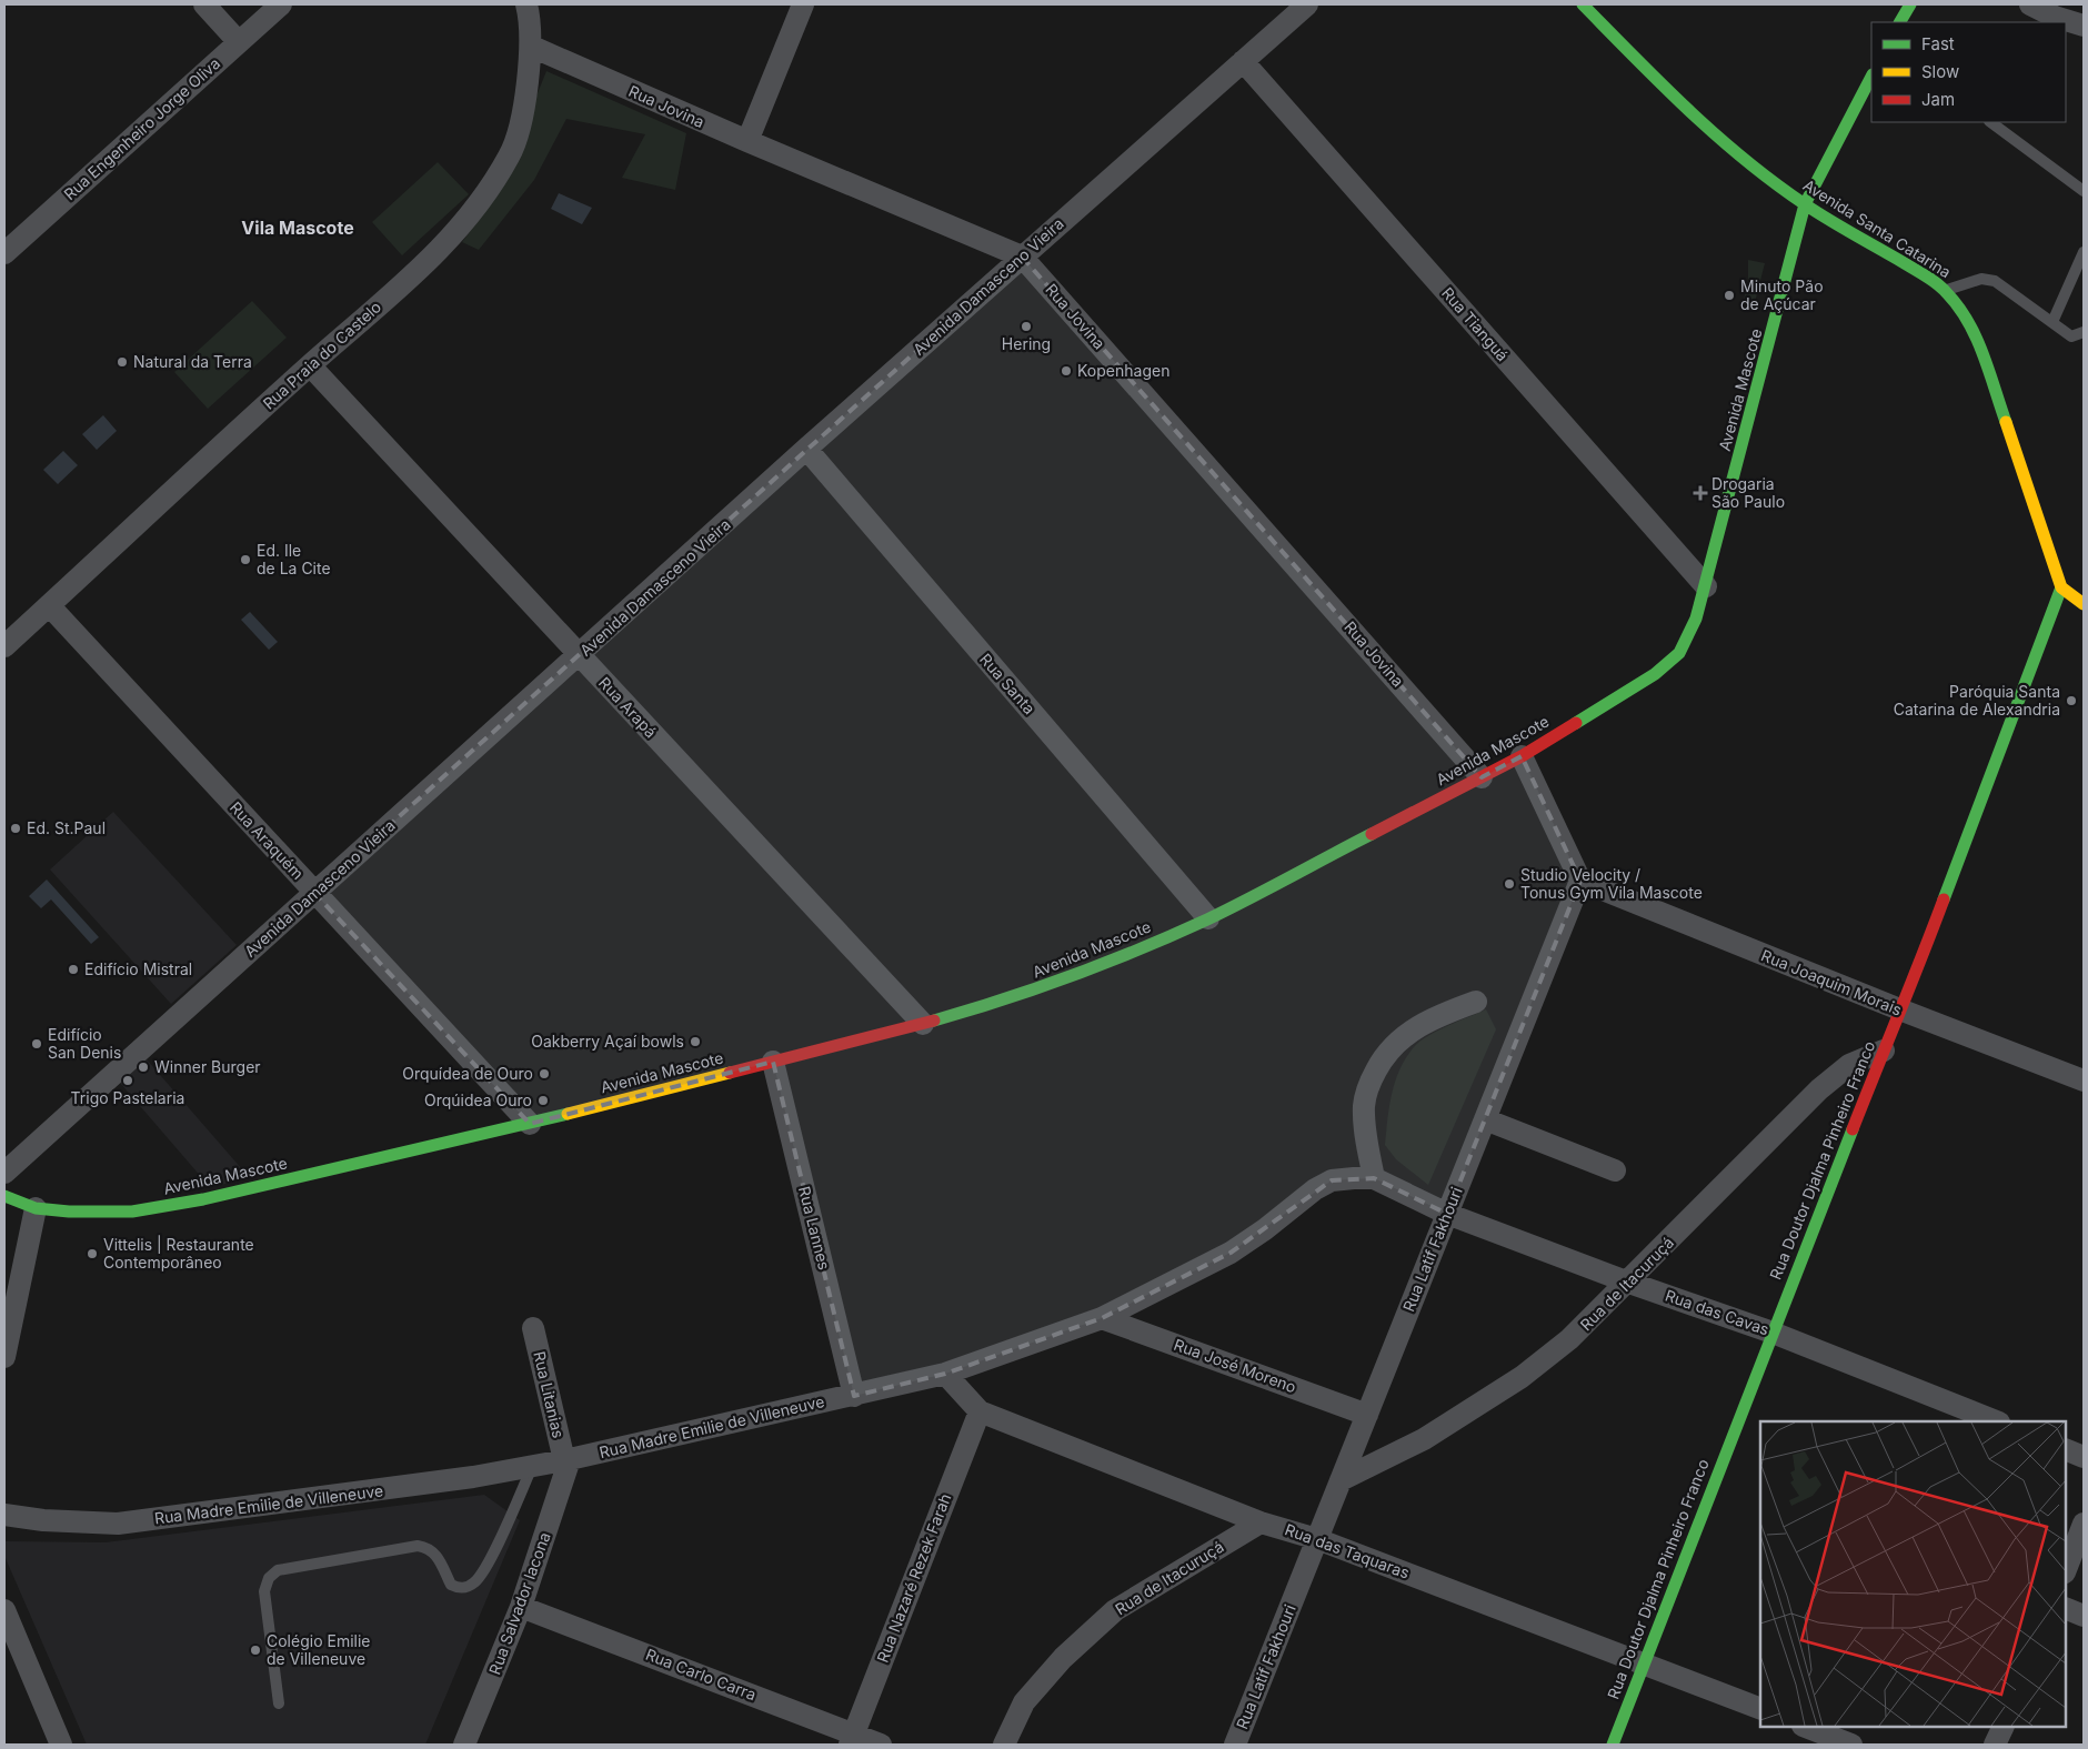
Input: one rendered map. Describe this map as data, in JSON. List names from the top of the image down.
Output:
{
  "streets": {
    "street": [
      "Rua Jovina",
      "Rua Engenheiro Jorge Oliva",
      "Avenida Santa Catarina",
      "Avenida Damasceno Vieira",
      "Rua Tianguá",
      "Rua Praia do Castelo",
      "Avenida Mascote",
      "Rua Santa",
      "Rua Arapá",
      "Rua Araquém",
      "Rua Joaquim Morais",
      "Rua Doutor Djalma Pinheiro Franco",
      "Rua Lannes",
      "Rua Latif Fakhouri",
      "Rua de Itacuruçá",
      "Rua das Cavas",
      "Rua José Moreno",
      "Rua Litanias",
      "Rua Madre Emilie de Villeneuve",
      "Rua das Taquaras",
      "Rua Nazaré Rezek Farah",
      "Rua Salvador Iacona",
      "Rua Carlo Carra"
    ]
  },
  "crossings": [
    ["Rua Jovina", "Avenida Damasceno Vieira"],
    ["Rua Jovina", "Rua Praia do Castelo"],
    ["Rua Jovina", "Avenida Mascote"],
    ["Avenida Santa Catarina", "Avenida Mascote"],
    ["Avenida Santa Catarina", "Rua Doutor Djalma Pinheiro Franco"],
    ["Avenida Damasceno Vieira", "Rua Tianguá"],
    ["Avenida Damasceno Vieira", "Rua Santa"],
    ["Avenida Damasceno Vieira", "Rua Arapá"],
    ["Avenida Damasceno Vieira", "Rua Araquém"],
    ["Rua Tianguá", "Avenida Mascote"],
    ["Rua Praia do Castelo", "Rua Arapá"],
    ["Rua Praia do Castelo", "Rua Araquém"],
    ["Avenida Mascote", "Rua Santa"],
    ["Avenida Mascote", "Rua Arapá"],
    ["Avenida Mascote", "Rua Araquém"],
    ["Avenida Mascote", "Rua Lannes"],
    ["Rua Joaquim Morais", "Rua Doutor Djalma Pinheiro Franco"],
    ["Rua Joaquim Morais", "Rua Latif Fakhouri"],
    ["Rua Doutor Djalma Pinheiro Franco", "Rua de Itacuruçá"],
    ["Rua Doutor Djalma Pinheiro Franco", "Rua das Cavas"],
    ["Rua Doutor Djalma Pinheiro Franco", "Rua das Taquaras"],
    ["Rua Lannes", "Rua Madre Emilie de Villeneuve"],
    ["Rua Latif Fakhouri", "Rua de Itacuruçá"],
    ["Rua Latif Fakhouri", "Rua das Cavas"],
    ["Rua Latif Fakhouri", "Rua José Moreno"],
    ["Rua Latif Fakhouri", "Rua das Taquaras"],
    ["Rua de Itacuruçá", "Rua das Cavas"],
    ["Rua de Itacuruçá", "Rua das Taquaras"],
    ["Rua das Cavas", "Rua Madre Emilie de Villeneuve"],
    ["Rua José Moreno", "Rua Madre Emilie de Villeneuve"],
    ["Rua Litanias", "Rua Madre Emilie de Villeneuve"],
    ["Rua Litanias", "Rua Salvador Iacona"],
    ["Rua Madre Emilie de Villeneuve", "Rua das Taquaras"],
    ["Rua Madre Emilie de Villeneuve", "Rua Salvador Iacona"],
    ["Rua das Taquaras", "Rua Nazaré Rezek Farah"],
    ["Rua Nazaré Rezek Farah", "Rua Carlo Carra"],
    ["Rua Salvador Iacona", "Rua Carlo Carra"]
  ],
  "districts": ["Vila Mascote"],
  "places": {
    "other": [
      "Minuto Pão de Açúcar",
      "Hering",
      "Natural da Terra",
      "Kopenhagen",
      "Ed. Ile de La Cite",
      "Paróquia Santa Catarina de Alexandria",
      "Ed. St.Paul",
      "Studio Velocity / Tonus Gym Vila Mascote",
      "Edifício Mistral",
      "Oakberry Açaí bowls",
      "Edifício San Denis",
      "Winner Burger",
      "Orquídea de Ouro",
      "Trigo Pastelaria",
      "Orqúidea Ouro",
      "Vittelis | Restaurante Contemporâneo",
      "Colégio Emilie de Villeneuve"
    ],
    "health": ["Drogaria São Paulo"]
  },
  "legend": ["Fast", "Slow", "Jam"]
}
